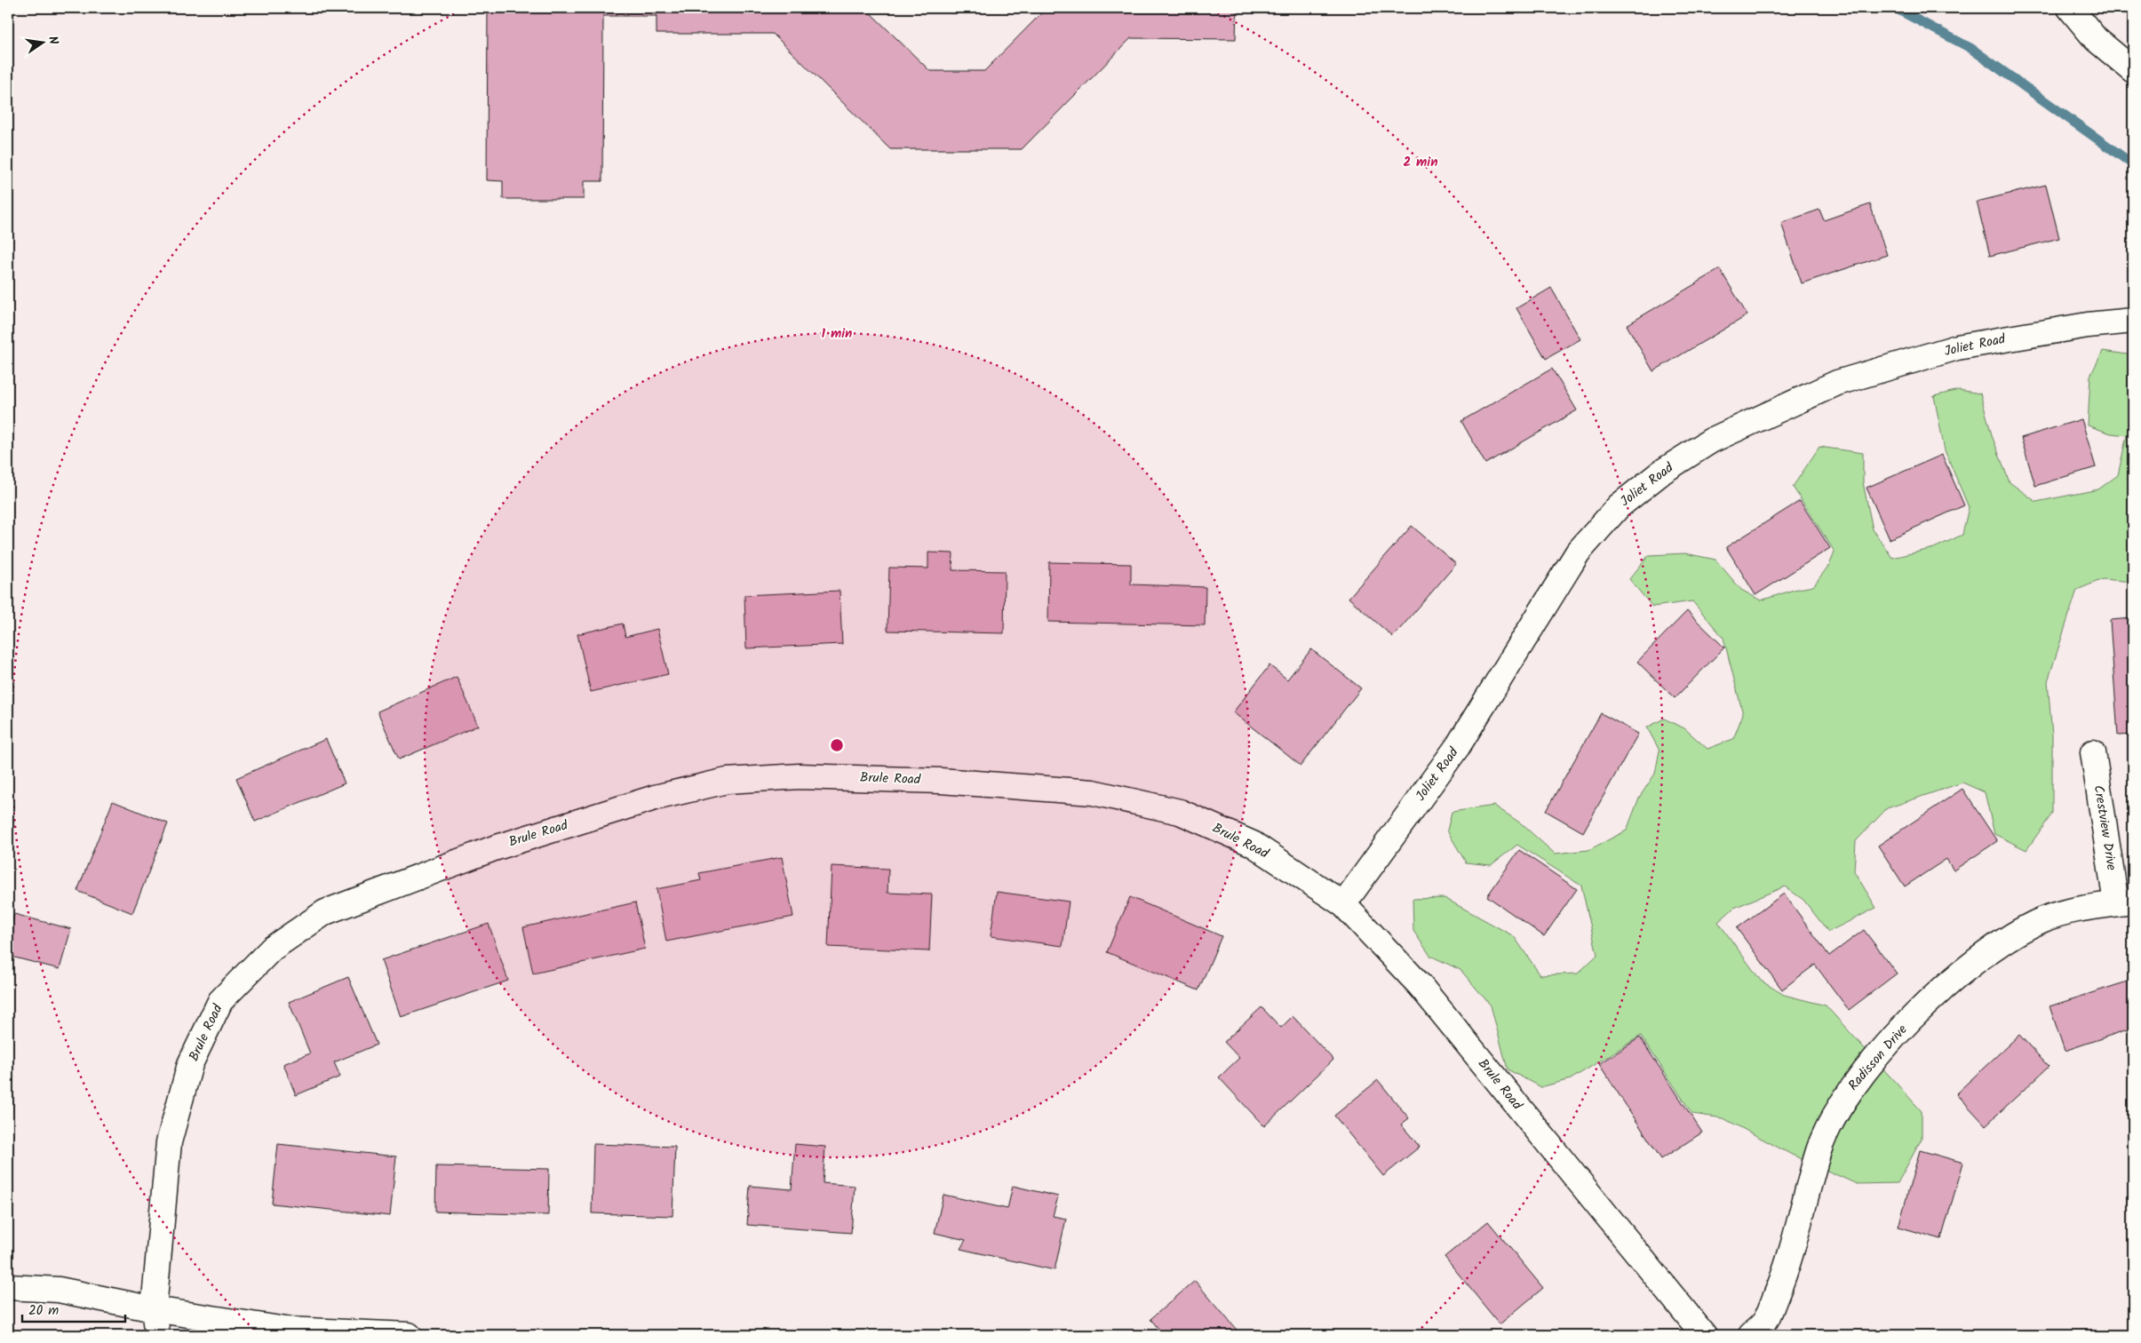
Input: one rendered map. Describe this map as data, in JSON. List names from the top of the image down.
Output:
{
  "streets": {
    "street": [
      "Joliet Road",
      "Brule Road",
      "Crestview Drive",
      "Radisson Drive"
    ]
  },
  "crossings": [
    ["Joliet Road", "Brule Road"],
    ["Crestview Drive", "Radisson Drive"]
  ],
  "scale_bar": "20 m",
  "north": "right",
  "rings": ["2 min", "1 min"]
}
